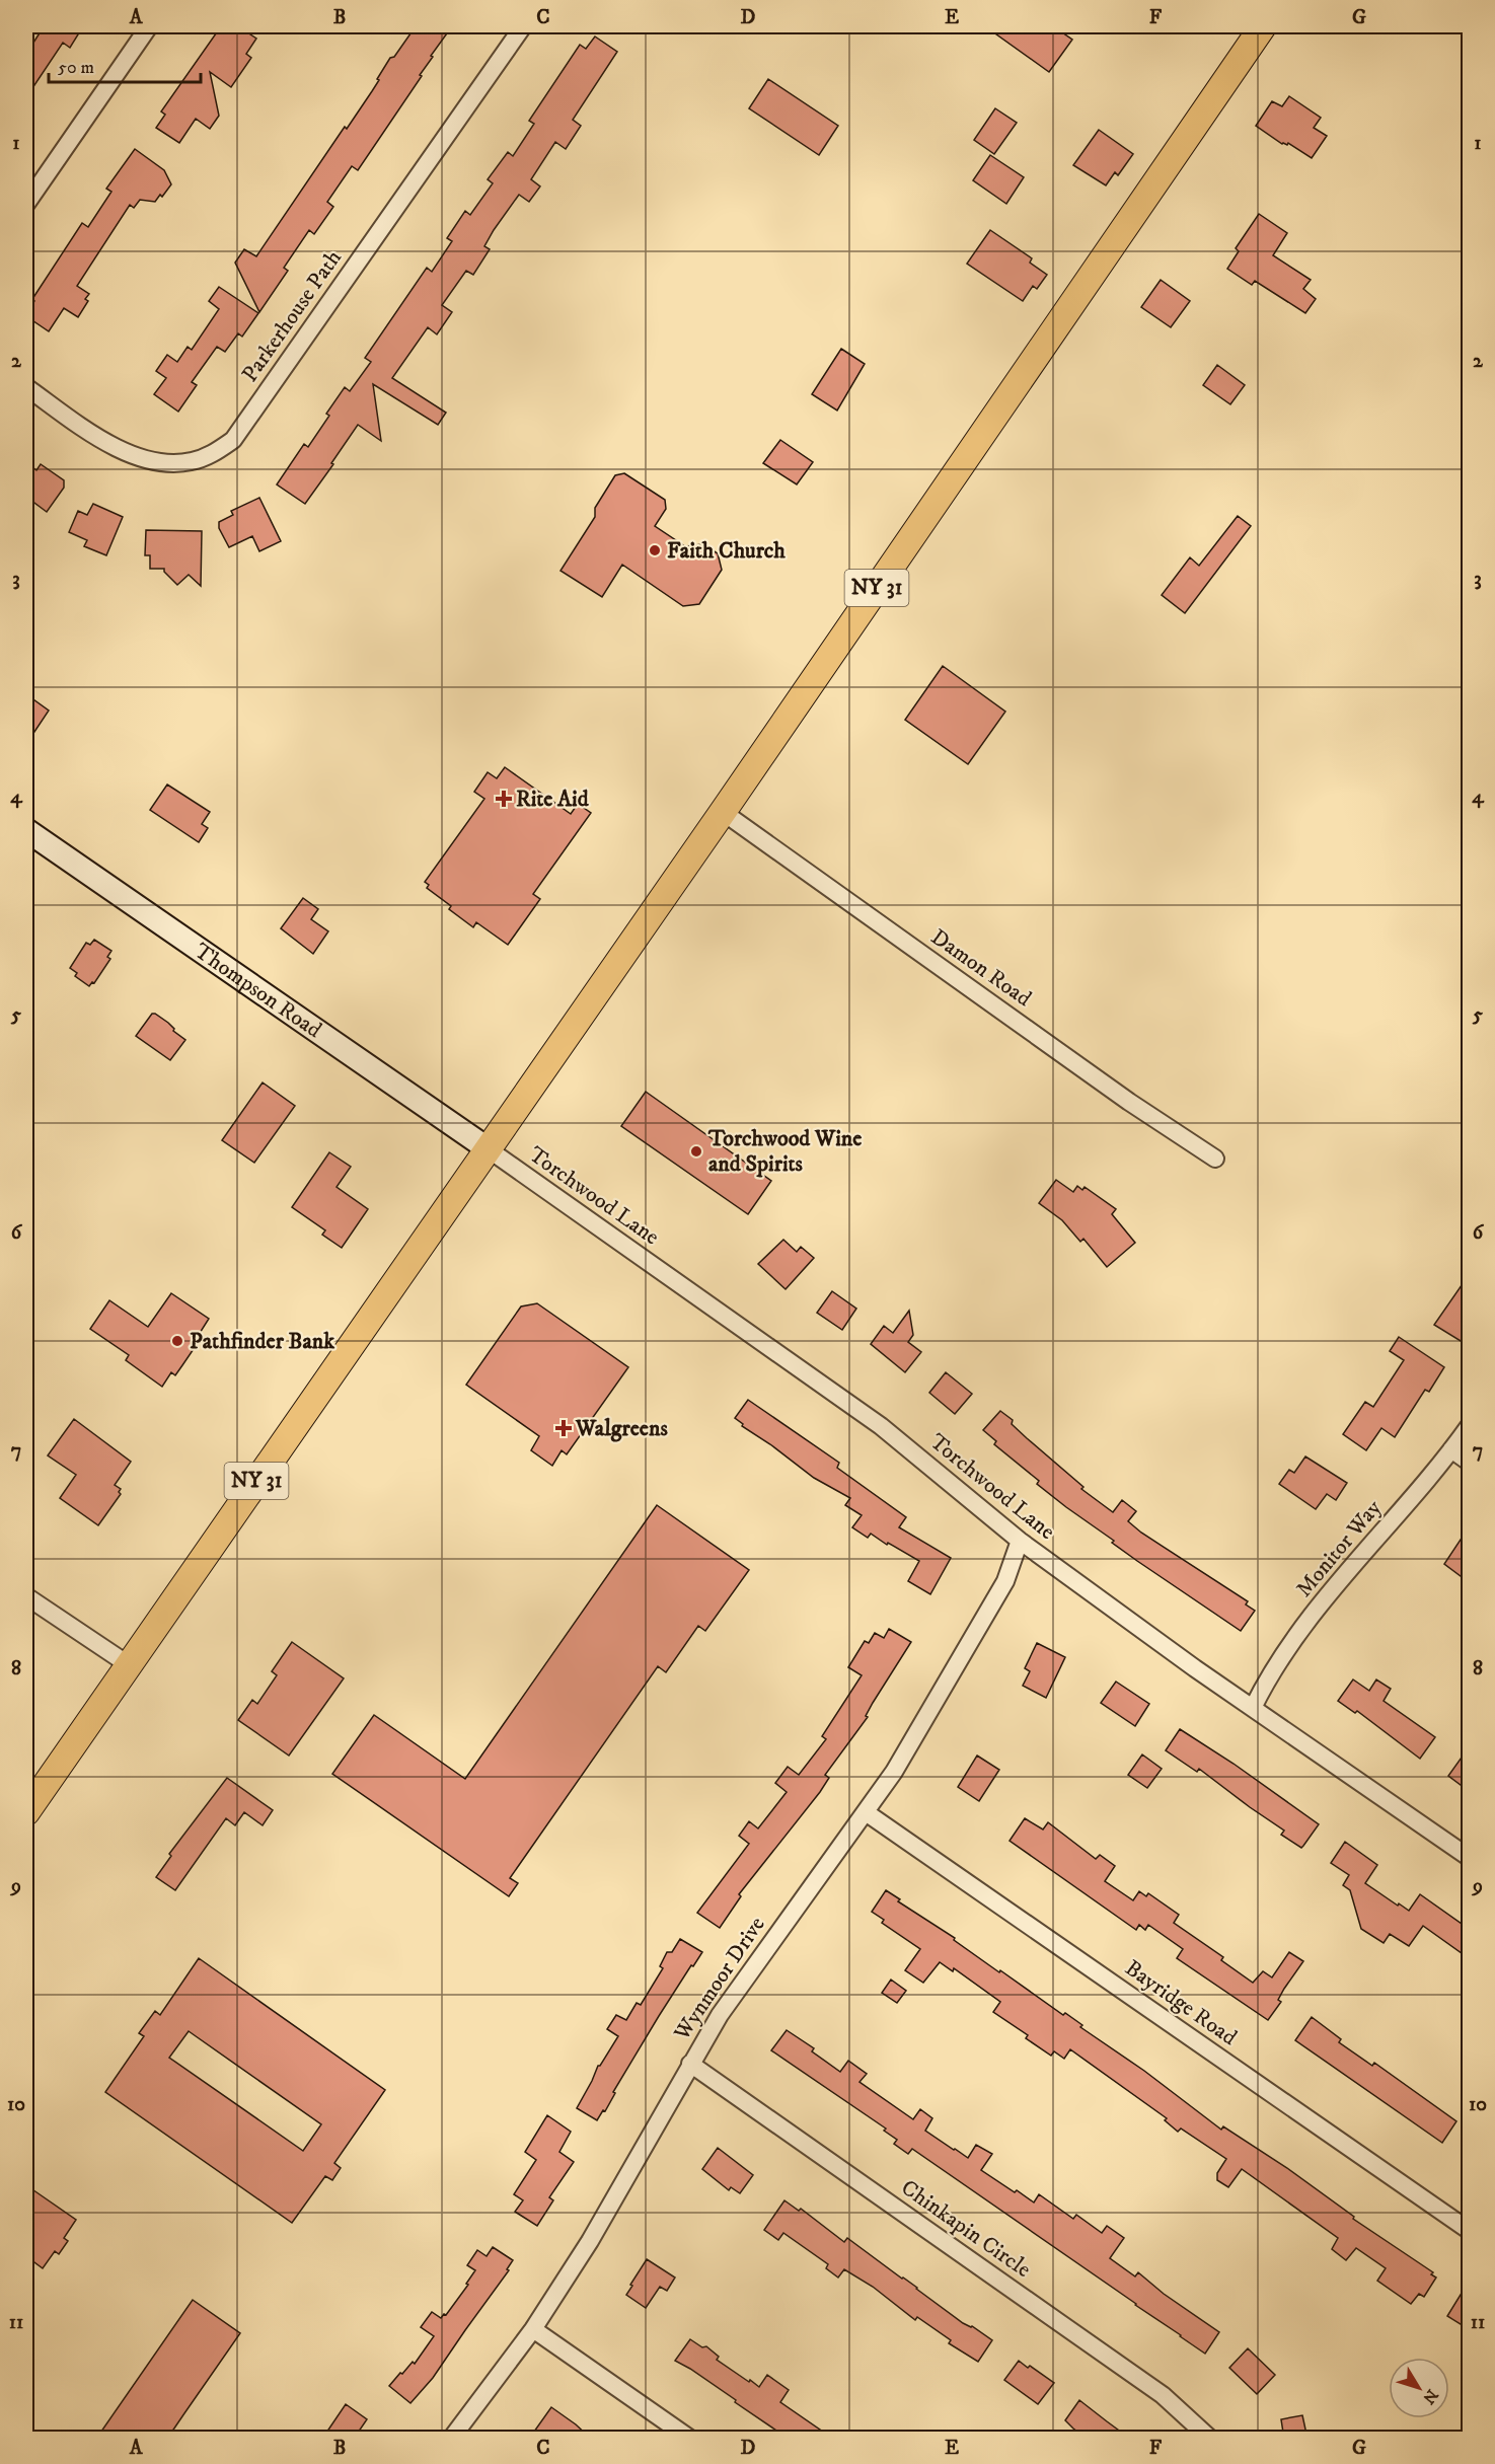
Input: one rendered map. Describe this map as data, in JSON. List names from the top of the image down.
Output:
{
  "streets": {
    "main road": ["NY 31"],
    "street": [
      "Parkerhouse Path",
      "Damon Road",
      "Thompson Road",
      "Torchwood Lane",
      "Monitor Way",
      "Wynmoor Drive",
      "Bayridge Road",
      "Chinkapin Circle"
    ]
  },
  "crossings": [
    ["NY 31", "Damon Road"],
    ["NY 31", "Thompson Road"],
    ["NY 31", "Torchwood Lane"],
    ["Thompson Road", "Torchwood Lane"],
    ["Torchwood Lane", "Monitor Way"],
    ["Torchwood Lane", "Wynmoor Drive"],
    ["Wynmoor Drive", "Bayridge Road"],
    ["Wynmoor Drive", "Chinkapin Circle"]
  ],
  "places": {
    "other": ["Faith Church", "Torchwood Wine and Spirits", "Pathfinder Bank"],
    "health": ["Rite Aid", "Walgreens"]
  },
  "scale_bar": "50 m",
  "north": "bottom right",
  "grid": {
    "columns": [
      "A",
      "B",
      "C",
      "D",
      "E",
      "F",
      "G"
    ],
    "rows": [
      "1",
      "2",
      "3",
      "4",
      "5",
      "6",
      "7",
      "8",
      "9",
      "10",
      "11"
    ]
  }
}
